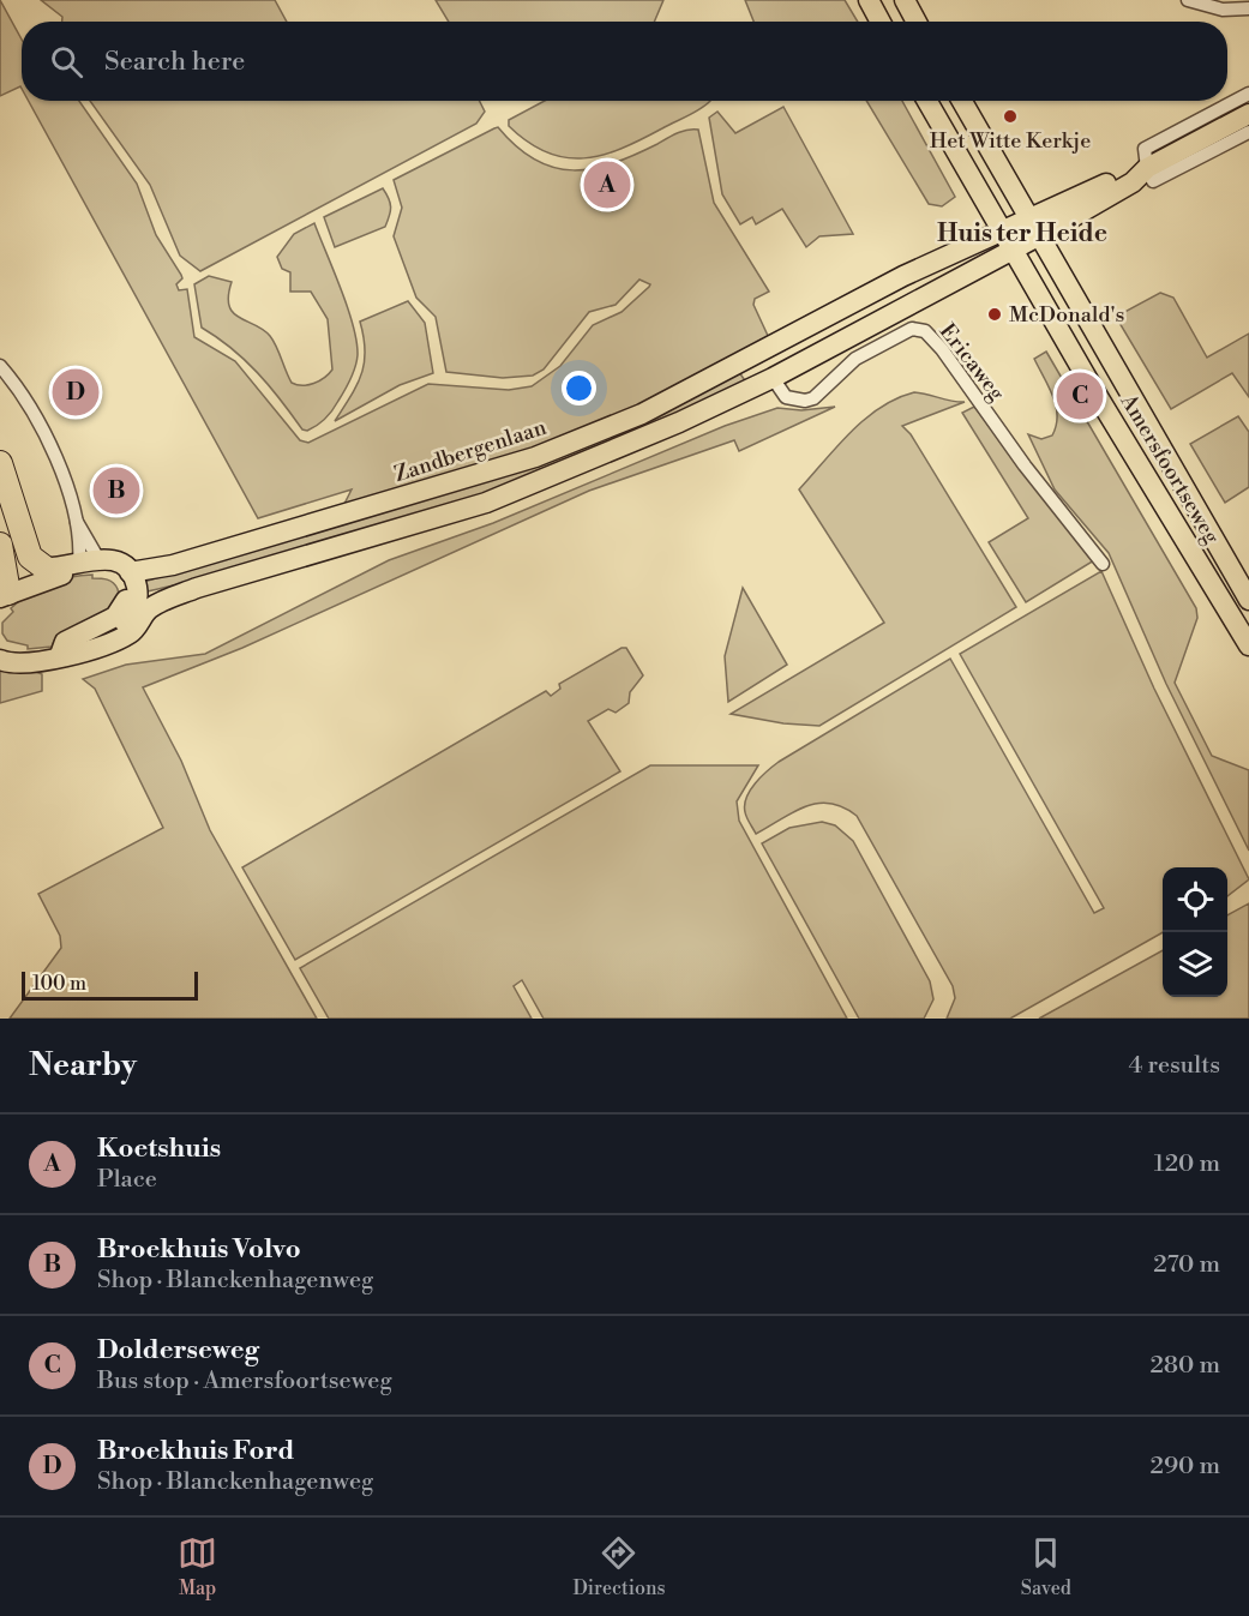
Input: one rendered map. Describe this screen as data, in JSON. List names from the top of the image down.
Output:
{
  "streets": {
    "main road": ["Zandbergenlaan", "Amersfoortseweg"],
    "street": ["Ericaweg"]
  },
  "crossings": [
    ["Zandbergenlaan", "Amersfoortseweg"]
  ],
  "districts": ["Huis ter Heide"],
  "places": ["Het Witte Kerkje", "McDonald's"],
  "scale_bar": "100 m",
  "page": {
    "search": "Search here",
    "pins": [
      "A",
      "D",
      "C",
      "B"
    ],
    "scale": "100 m",
    "heading": ["Nearby", "4 results"],
    "list": [
      {
        "mark": "A",
        "name": "Koetshuis",
        "note": "Place",
        "value": "120 m"
      },
      {
        "mark": "B",
        "name": "Broekhuis Volvo",
        "note": "Shop · Blanckenhagenweg",
        "value": "270 m"
      },
      {
        "mark": "C",
        "name": "Dolderseweg",
        "note": "Bus stop · Amersfoortseweg",
        "value": "280 m"
      },
      {
        "mark": "D",
        "name": "Broekhuis Ford",
        "note": "Shop · Blanckenhagenweg",
        "value": "290 m"
      }
    ],
    "nav": ["Map", "Directions", "Saved"]
  }
}
